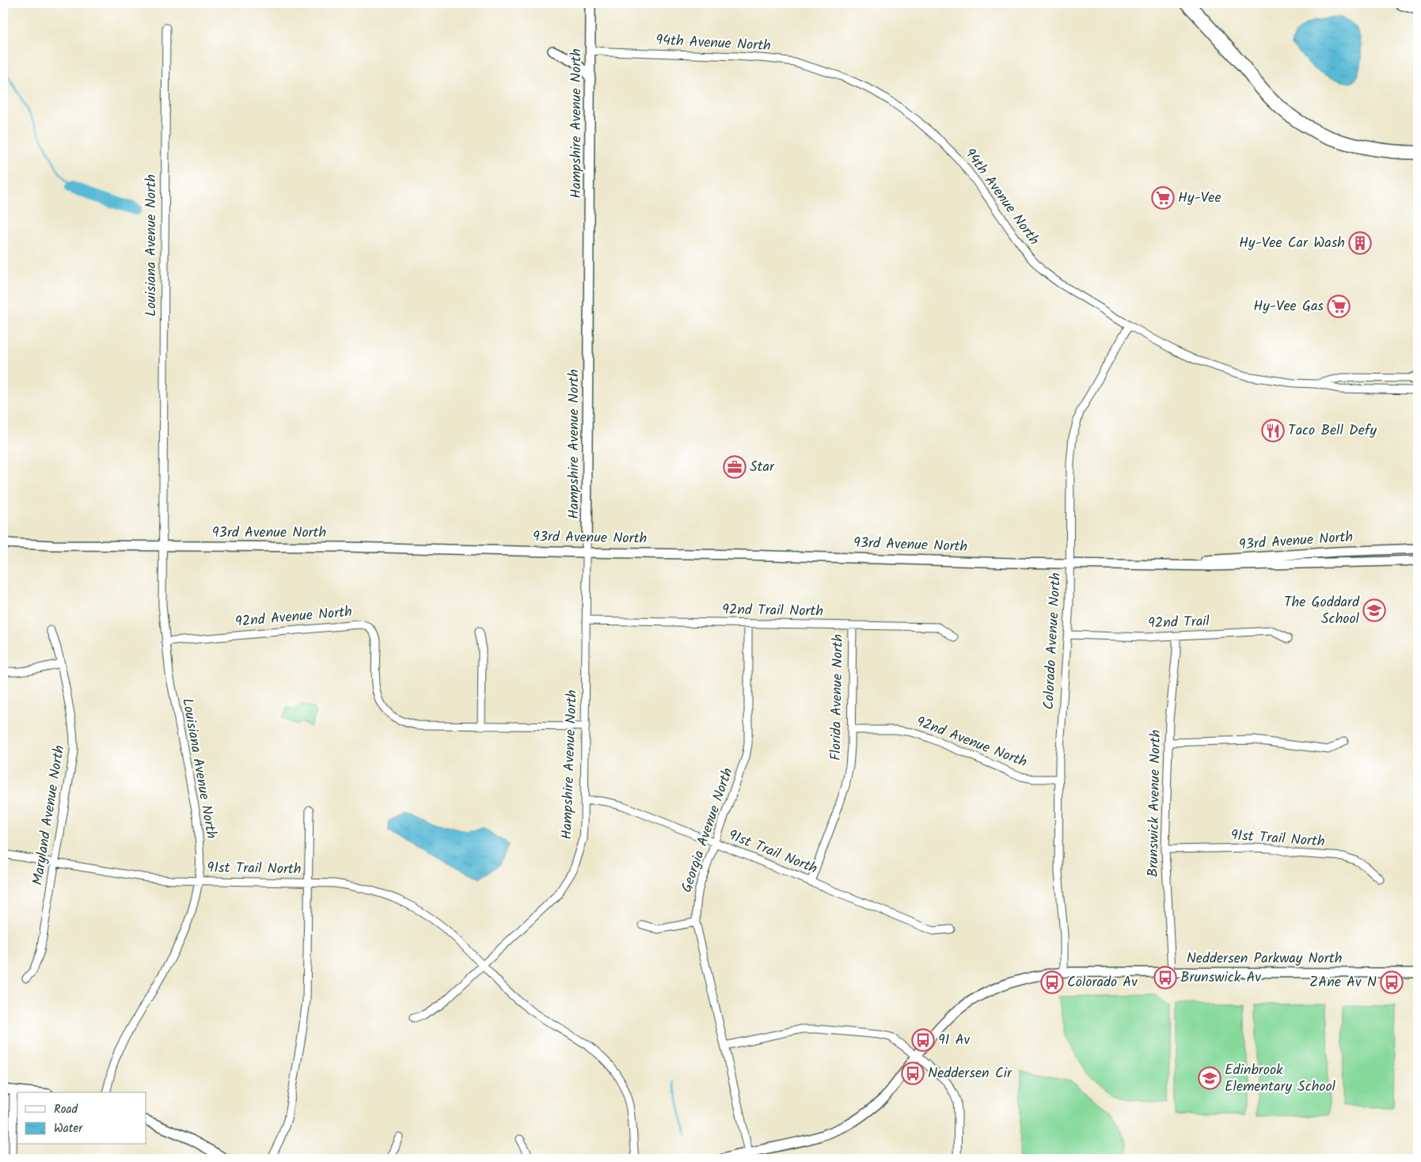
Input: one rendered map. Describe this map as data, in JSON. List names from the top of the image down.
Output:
{
  "streets": {
    "street": [
      "94th Avenue North",
      "Hampshire Avenue North",
      "Louisiana Avenue North",
      "93rd Avenue North",
      "92nd Trail North",
      "92nd Avenue North",
      "92nd Trail",
      "Colorado Avenue North",
      "Florida Avenue North",
      "Brunswick Avenue North",
      "Maryland Avenue North",
      "Georgia Avenue North",
      "91st Trail North",
      "Neddersen Parkway North"
    ]
  },
  "crossings": [
    ["94th Avenue North", "Hampshire Avenue North"],
    ["94th Avenue North", "Colorado Avenue North"],
    ["Hampshire Avenue North", "93rd Avenue North"],
    ["Hampshire Avenue North", "92nd Trail North"],
    ["Hampshire Avenue North", "92nd Avenue North"],
    ["Hampshire Avenue North", "91st Trail North"],
    ["Louisiana Avenue North", "93rd Avenue North"],
    ["Louisiana Avenue North", "92nd Avenue North"],
    ["Louisiana Avenue North", "91st Trail North"],
    ["93rd Avenue North", "Colorado Avenue North"],
    ["92nd Trail North", "Florida Avenue North"],
    ["92nd Trail North", "Georgia Avenue North"],
    ["92nd Avenue North", "Colorado Avenue North"],
    ["92nd Avenue North", "Florida Avenue North"],
    ["92nd Trail", "Colorado Avenue North"],
    ["92nd Trail", "Brunswick Avenue North"],
    ["Colorado Avenue North", "Neddersen Parkway North"],
    ["Florida Avenue North", "91st Trail North"],
    ["Brunswick Avenue North", "91st Trail North"],
    ["Brunswick Avenue North", "Neddersen Parkway North"],
    ["Maryland Avenue North", "91st Trail North"],
    ["Georgia Avenue North", "91st Trail North"],
    ["Georgia Avenue North", "Neddersen Parkway North"]
  ],
  "places": {
    "supermarket": ["Hy-Vee", "Hy-Vee Gas"],
    "building": ["Hy-Vee Car Wash"],
    "restaurant": ["Taco Bell Defy"],
    "office": ["Star"],
    "school or university": ["The Goddard School", "Edinbrook Elementary School"],
    "bus stop": [
      "Brunswick Av",
      "Colorado Av",
      "ZAne Av N",
      "91 Av",
      "Neddersen Cir"
    ]
  },
  "legend": ["Road", "Water"]
}
